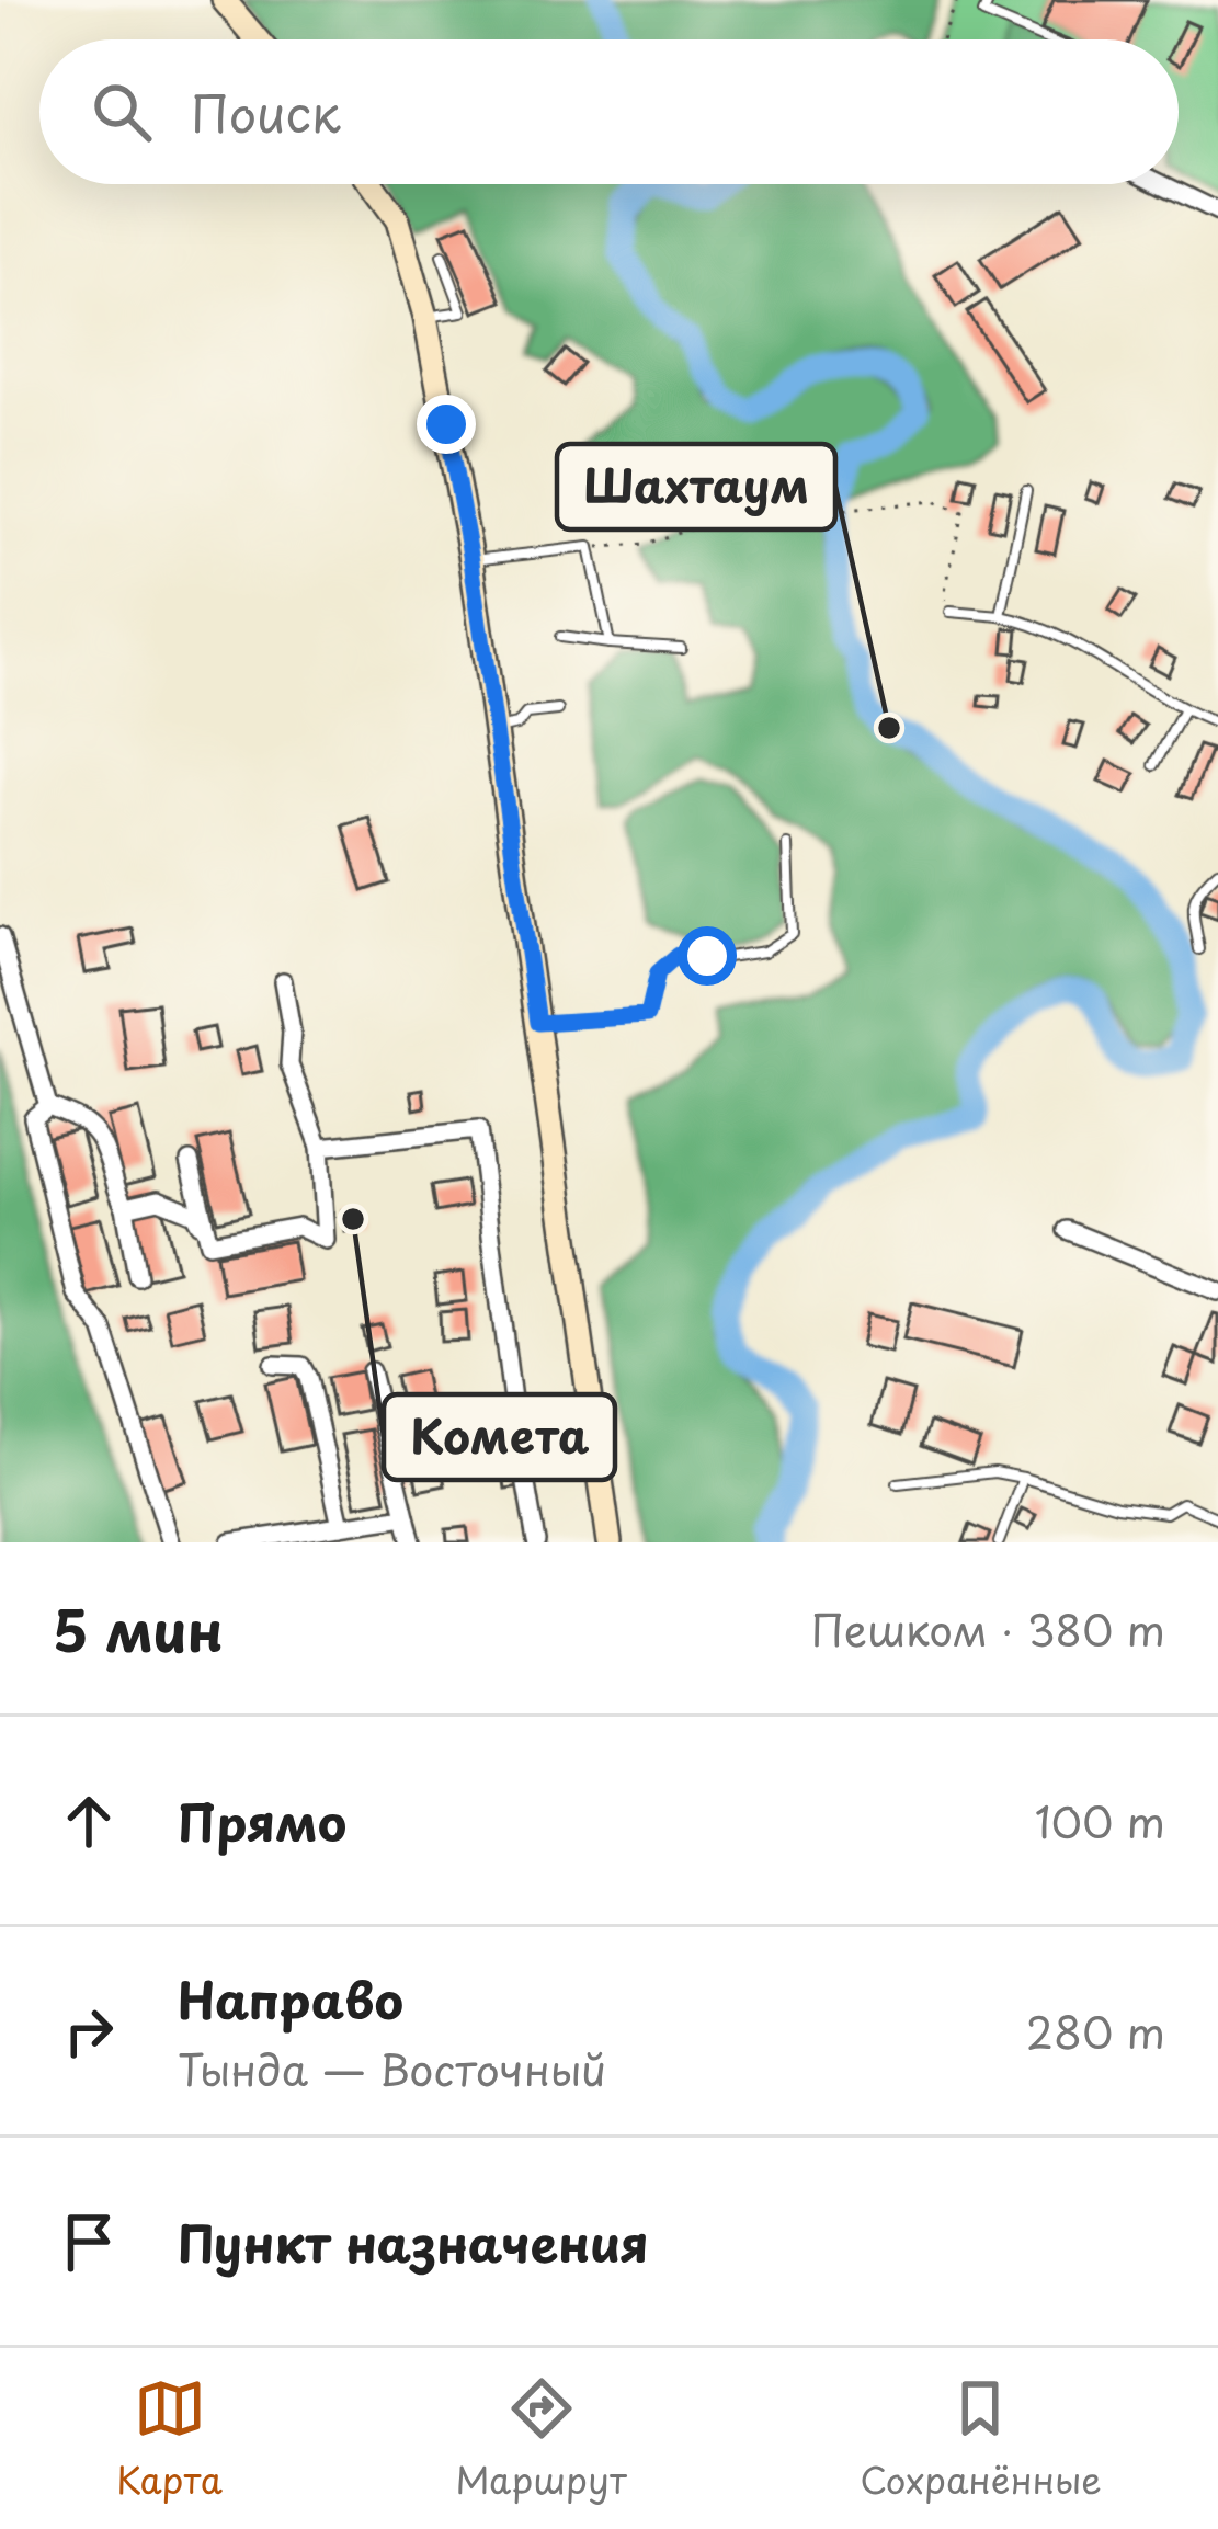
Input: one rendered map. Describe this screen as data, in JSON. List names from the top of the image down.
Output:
{
  "places": ["Шахтаум", "Комета"],
  "page": {
    "search": "Поиск",
    "heading": ["5 мин", "Пешком · 380 m"],
    "list": [
      ["Прямо", "100 m"],
      ["Направо", "Тында — Восточный", "280 m"],
      "Пункт назначения"
    ],
    "nav": ["Карта", "Маршрут", "Сохранённые"]
  }
}
